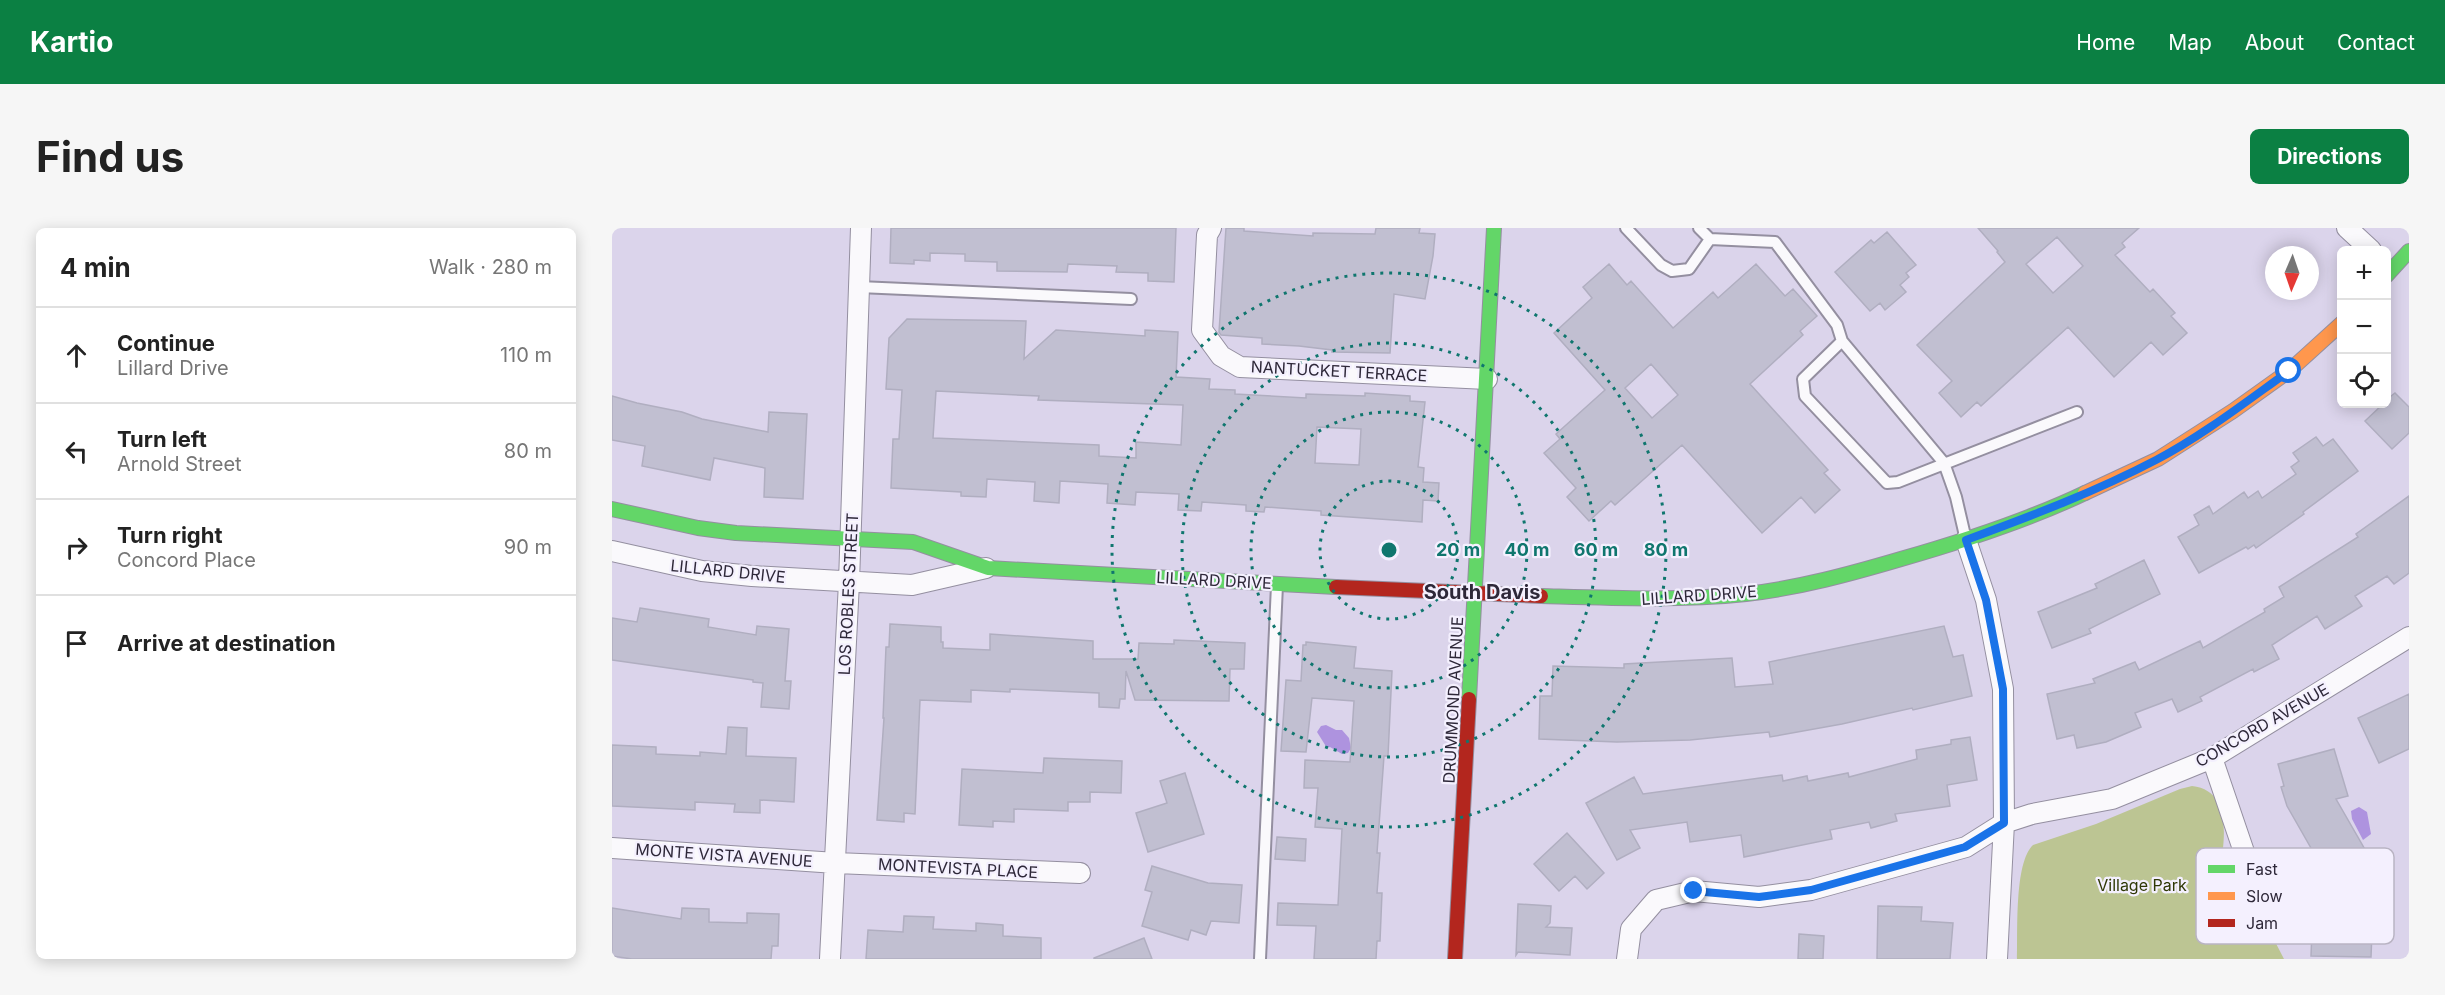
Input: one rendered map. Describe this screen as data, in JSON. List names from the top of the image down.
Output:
{
  "streets": {
    "street": [
      "NANTUCKET TERRACE",
      "LILLARD DRIVE",
      "LOS ROBLES STREET",
      "DRUMMOND AVENUE",
      "CONCORD AVENUE",
      "MONTE VISTA AVENUE",
      "MONTEVISTA PLACE"
    ]
  },
  "crossings": [
    ["NANTUCKET TERRACE", "DRUMMOND AVENUE"],
    ["LILLARD DRIVE", "LOS ROBLES STREET"],
    ["LILLARD DRIVE", "DRUMMOND AVENUE"],
    ["LOS ROBLES STREET", "MONTE VISTA AVENUE"],
    ["LOS ROBLES STREET", "MONTEVISTA PLACE"],
    ["MONTE VISTA AVENUE", "MONTEVISTA PLACE"]
  ],
  "districts": ["South Davis"],
  "parks": ["Village Park"],
  "legend": ["Fast", "Slow", "Jam"],
  "north": "bottom",
  "page": {
    "header": "Kartio",
    "nav": [
      "Home",
      "Map",
      "About",
      "Contact"
    ],
    "buttons": "Directions",
    "title": "Find us",
    "heading": ["4 min", "Walk · 280 m"],
    "map_buttons": ["+", "−"],
    "list": [
      ["Continue", "Lillard Drive", "110 m"],
      ["Turn left", "Arnold Street", "80 m"],
      ["Turn right", "Concord Place", "90 m"],
      "Arrive at destination"
    ]
  },
  "rings": [
    "20 m",
    "40 m",
    "60 m",
    "80 m"
  ]
}
